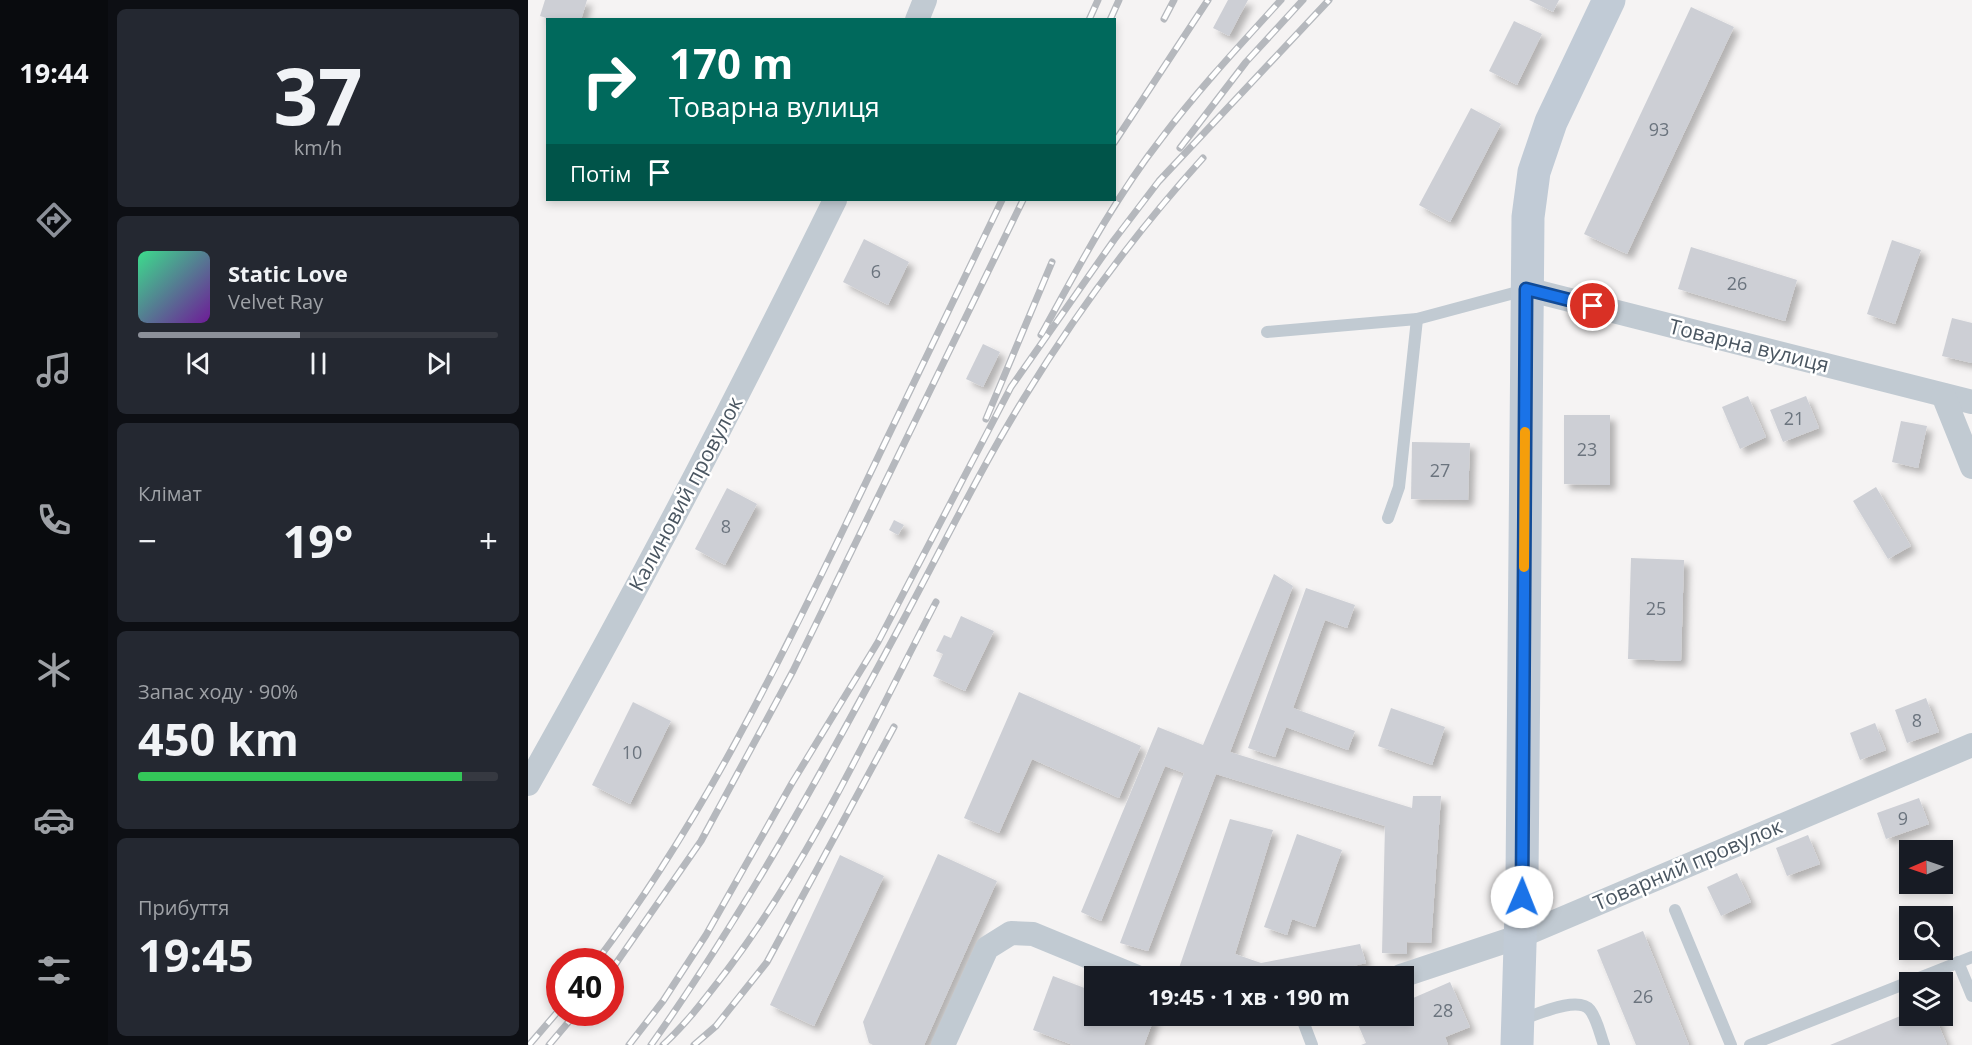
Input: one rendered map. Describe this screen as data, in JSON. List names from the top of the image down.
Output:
{
  "streets": {
    "street": ["Товарна вулиця", "Калиновий провулок", "Товарний провулок"]
  },
  "house_numbers": [
    "93",
    "6",
    "26",
    "21",
    "23",
    "27",
    "8",
    "25",
    "8",
    "10",
    "9",
    "26",
    "28"
  ],
  "north": "left",
  "page": {
    "tabs": "19:44",
    "tile": [
      ["37", "km/h"],
      "Клімат",
      ["Запас ходу · 90%", "450 km"],
      ["Прибуття", "19:45"]
    ],
    "turn": ["170 m", "Товарна вулиця"],
    "then": "Потім",
    "song": ["Static Love", "Velvet Ray"],
    "heat": ["−", "19°", "+"],
    "limit": "40",
    "trip": "19:45 · 1 хв · 190 m"
  }
}
